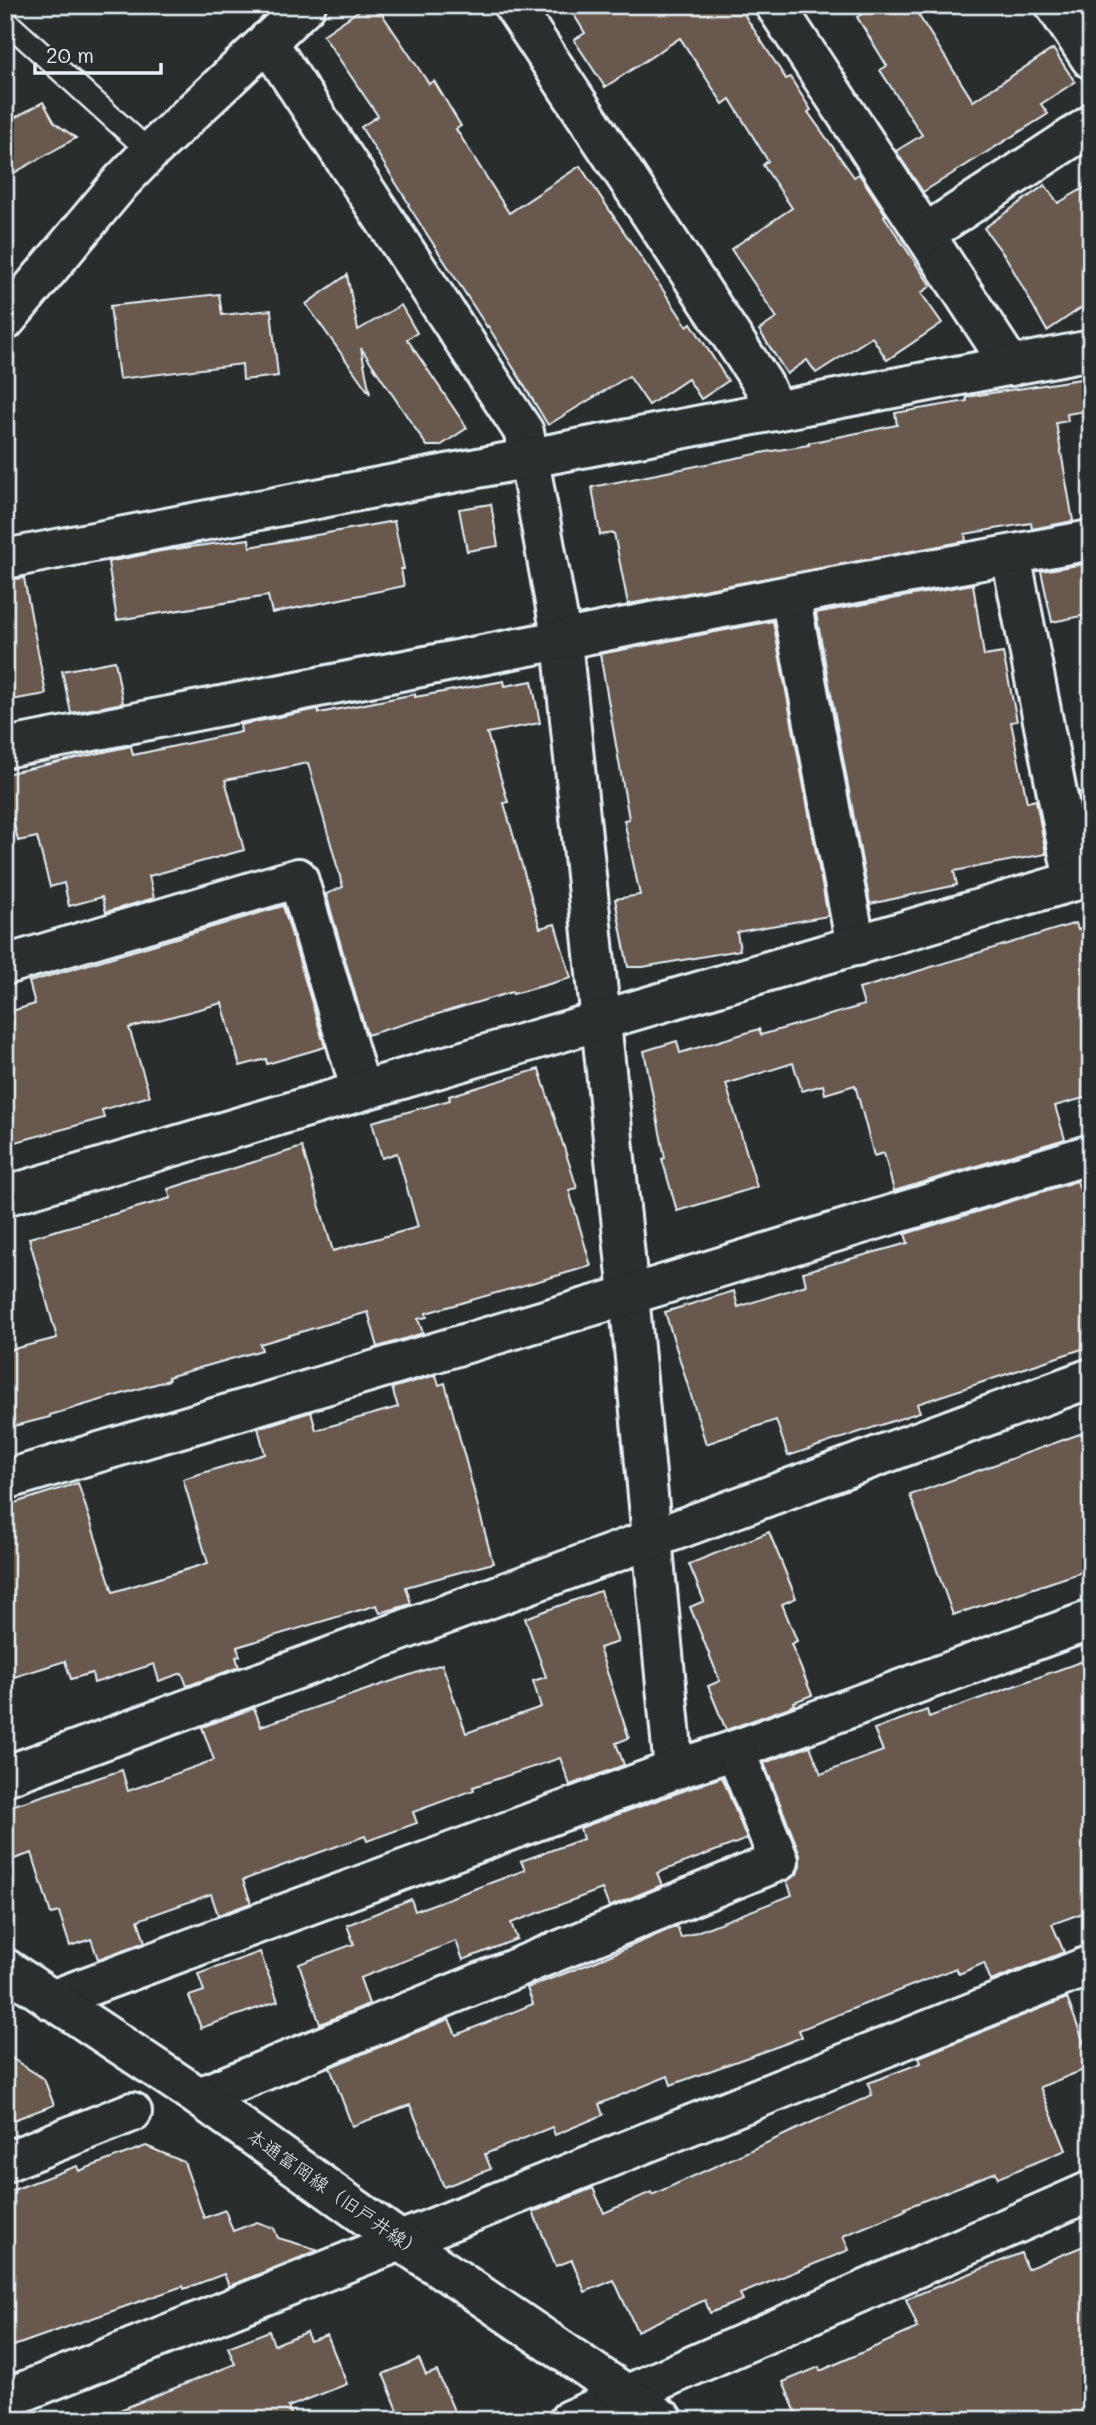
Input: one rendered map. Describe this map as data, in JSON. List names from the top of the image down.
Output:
{
  "streets": {
    "street": ["本通富岡線（旧戸井線）"]
  },
  "scale_bar": "20 m"
}
